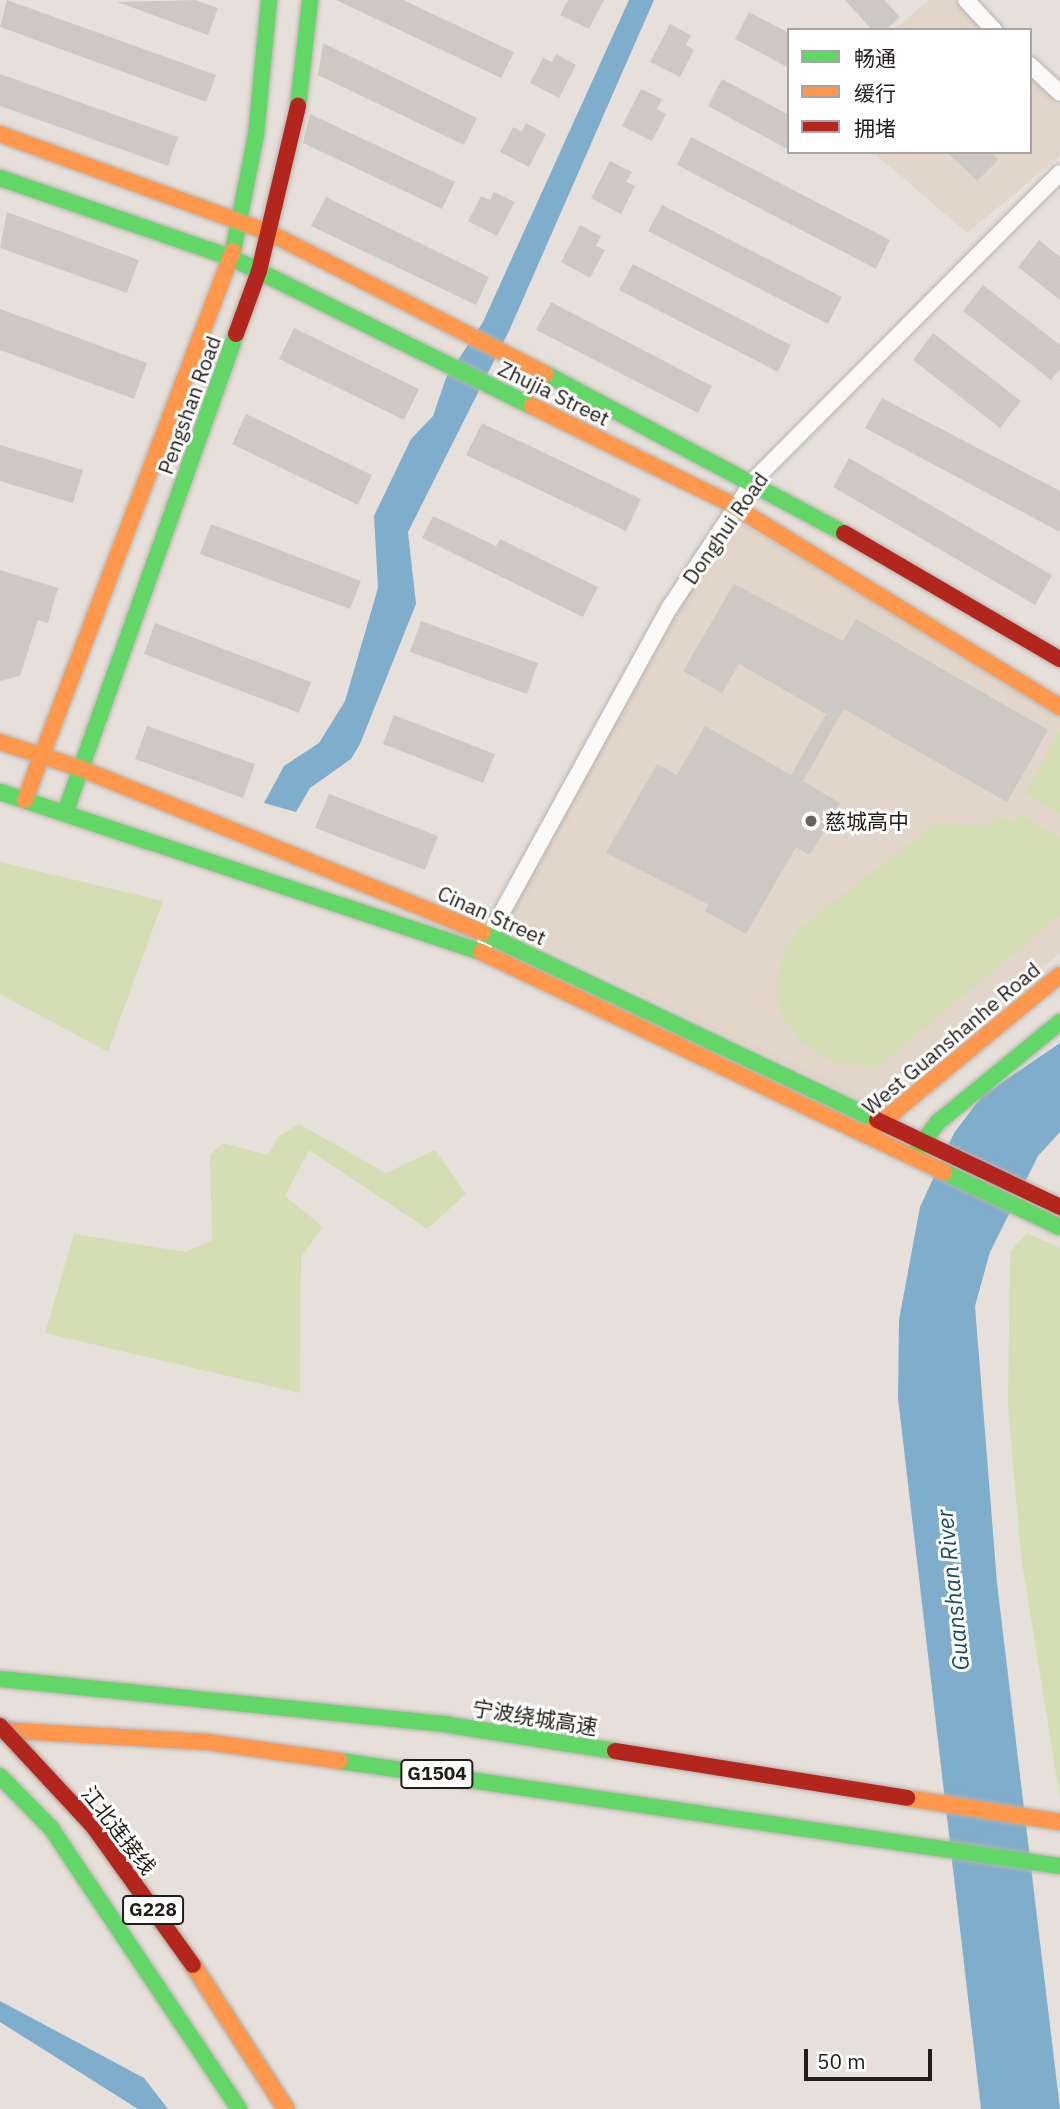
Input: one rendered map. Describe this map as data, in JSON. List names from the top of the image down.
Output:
{
  "streets": {
    "main road": [
      "Zhujia Street",
      "Pengshan Road",
      "Cinan Street",
      "West Guanshanhe Road",
      "宁波绕城高速",
      "G1504",
      "江北连接线",
      "G228"
    ],
    "street": ["Donghui Road"]
  },
  "crossings": [
    ["Zhujia Street", "Pengshan Road"],
    ["Zhujia Street", "Donghui Road"],
    ["Pengshan Road", "Cinan Street"],
    ["Donghui Road", "Cinan Street"],
    ["Cinan Street", "West Guanshanhe Road"],
    ["G1504", "江北连接线"]
  ],
  "water": ["Guanshan River"],
  "places": ["慈城高中"],
  "legend": ["畅通", "缓行", "拥堵"],
  "scale_bar": "50 m"
}
